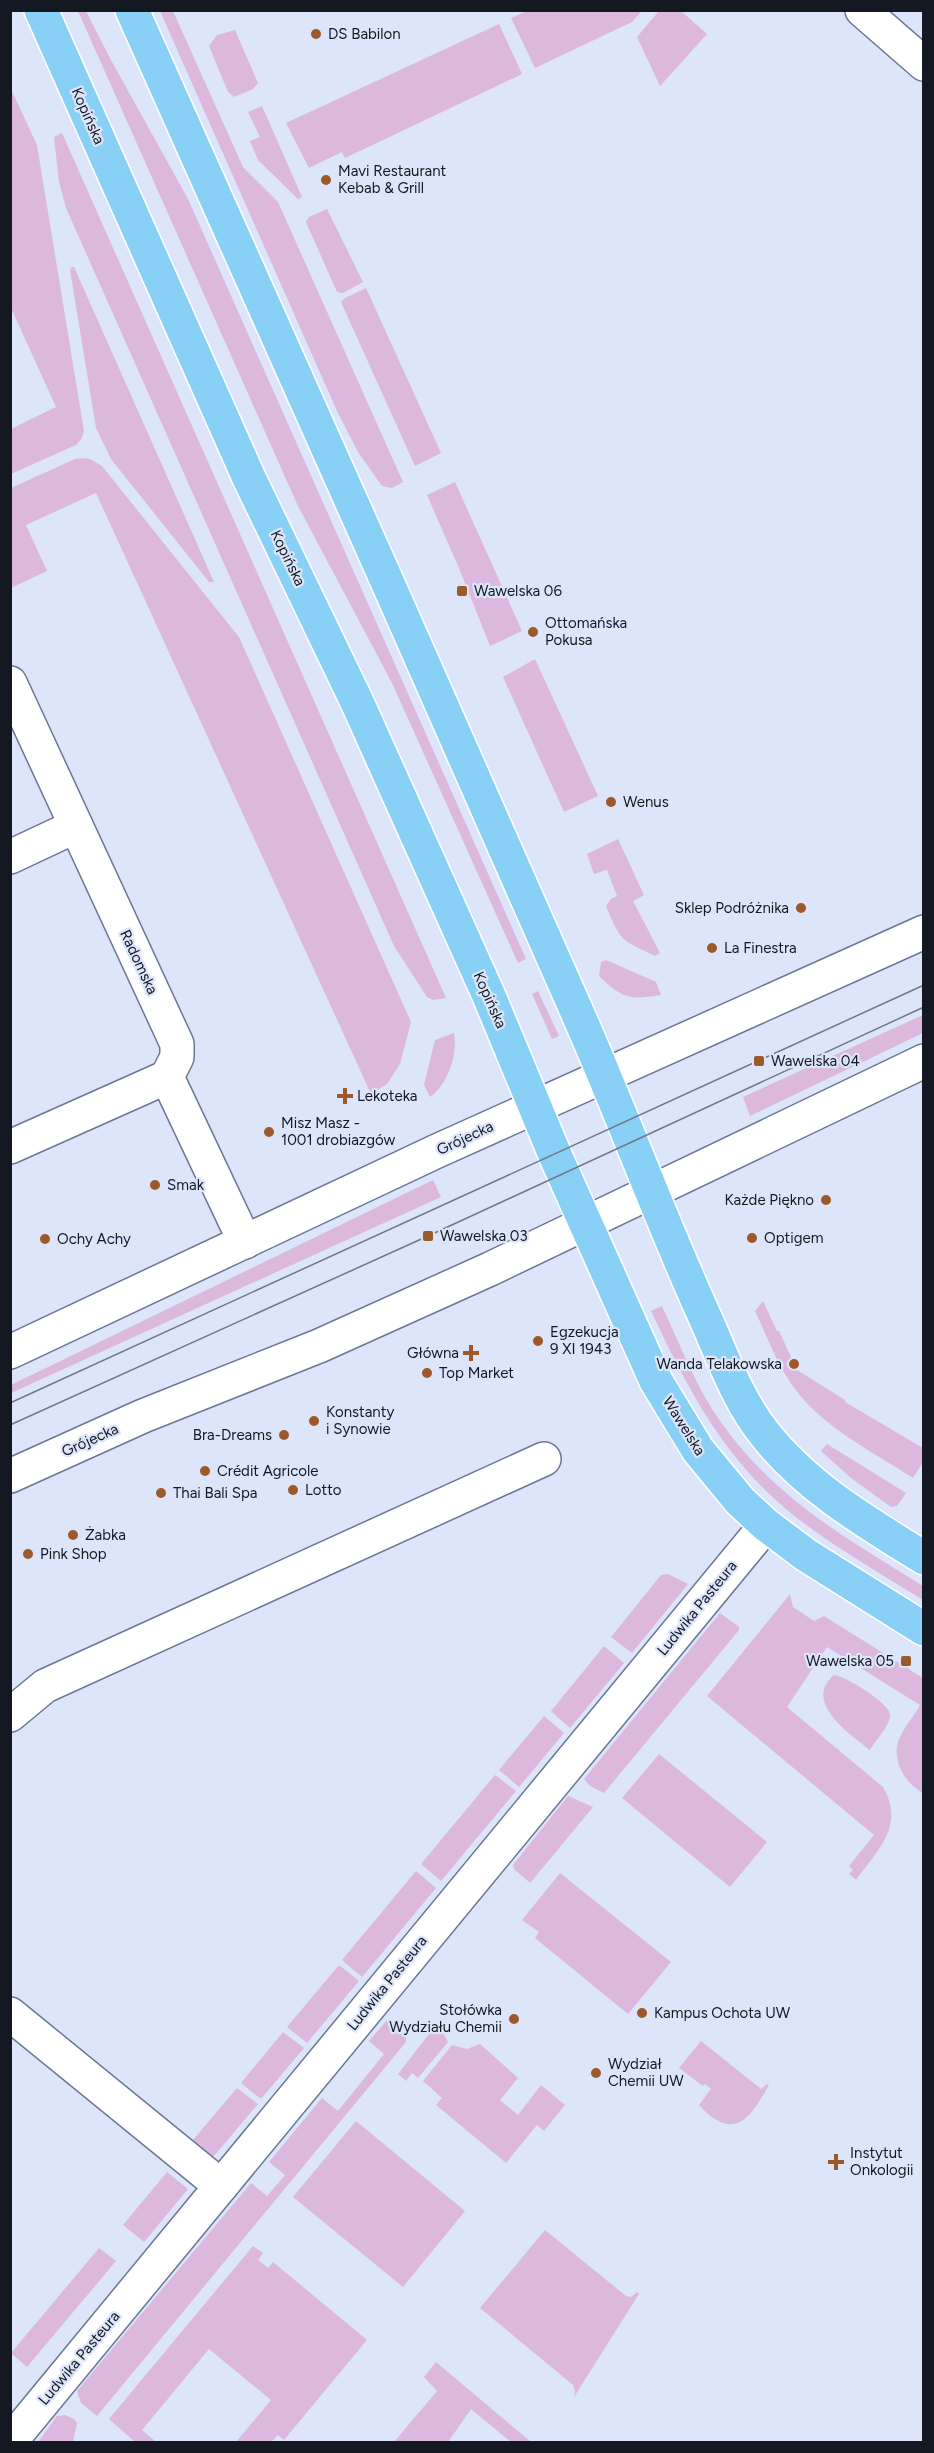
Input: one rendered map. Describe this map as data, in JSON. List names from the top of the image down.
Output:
{
  "streets": {
    "main road": ["Kopińska", "Wawelska"],
    "street": ["Radomska", "Grójecka", "Ludwika Pasteura"]
  },
  "crossings": [
    ["Kopińska", "Grójecka"],
    ["Kopińska", "Wawelska"],
    ["Grójecka", "Wawelska"],
    ["Wawelska", "Ludwika Pasteura"]
  ],
  "places": {
    "other": [
      "DS Babilon",
      "Mavi Restaurant Kebab & Grill",
      "Ottomańska Pokusa",
      "Wenus",
      "Sklep Podróżnika",
      "La Finestra",
      "Misz Masz - 1001 drobiazgów",
      "Smak",
      "Każde Piękno",
      "Optigem",
      "Ochy Achy",
      "Egzekucja 9 XI 1943",
      "Wanda Telakowska",
      "Top Market",
      "Konstanty i Synowie",
      "Bra-Dreams",
      "Crédit Agricole",
      "Lotto",
      "Thai Bali Spa",
      "Żabka",
      "Pink Shop",
      "Kampus Ochota UW",
      "Stołówka Wydziału Chemii",
      "Wydział Chemii UW"
    ],
    "transit": [
      "Wawelska 06",
      "Wawelska 04",
      "Wawelska 03",
      "Wawelska 05"
    ],
    "health": ["Lekoteka", "Główna", "Instytut Onkologii"]
  }
}
